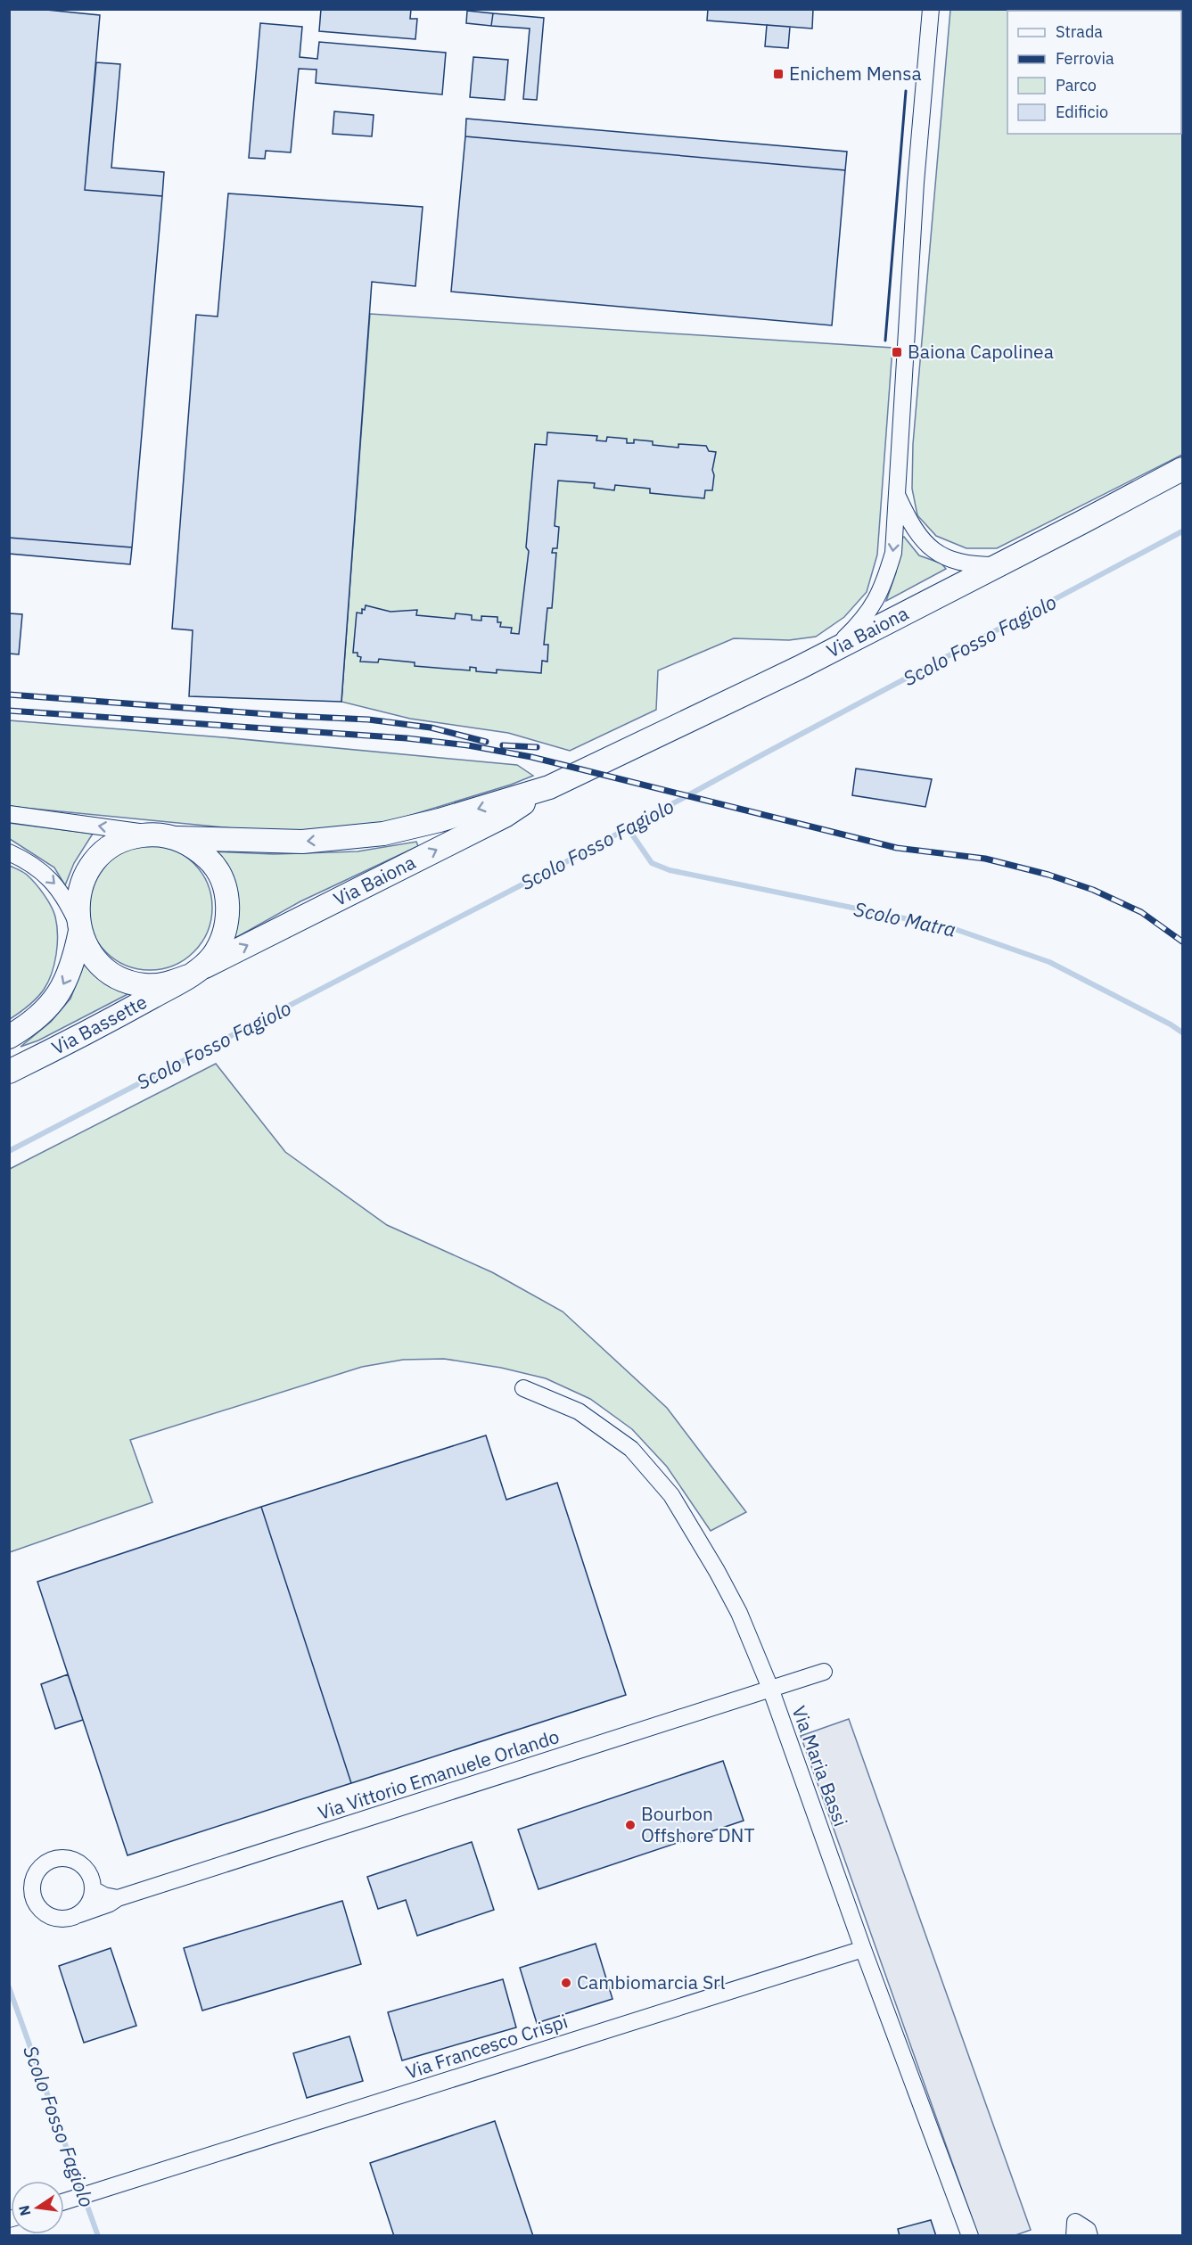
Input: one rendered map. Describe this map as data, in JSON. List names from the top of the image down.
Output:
{
  "streets": {
    "main road": ["Via Baiona", "Via Bassette"],
    "street": ["Via Maria Bassi", "Via Vittorio Emanuele Orlando", "Via Francesco Crispi"]
  },
  "crossings": [
    ["Via Baiona", "Via Bassette"],
    ["Via Maria Bassi", "Via Vittorio Emanuele Orlando"],
    ["Via Maria Bassi", "Via Francesco Crispi"]
  ],
  "one_way": ["Via Bassette"],
  "water": ["Scolo Fosso Fagiolo", "Scolo Matra"],
  "places": {
    "transit": ["Enichem Mensa", "Baiona Capolinea"],
    "other": ["Bourbon Offshore DNT", "Cambiomarcia Srl"]
  },
  "legend": [
    "Strada",
    "Ferrovia",
    "Parco",
    "Edificio"
  ],
  "north": "left"
}
